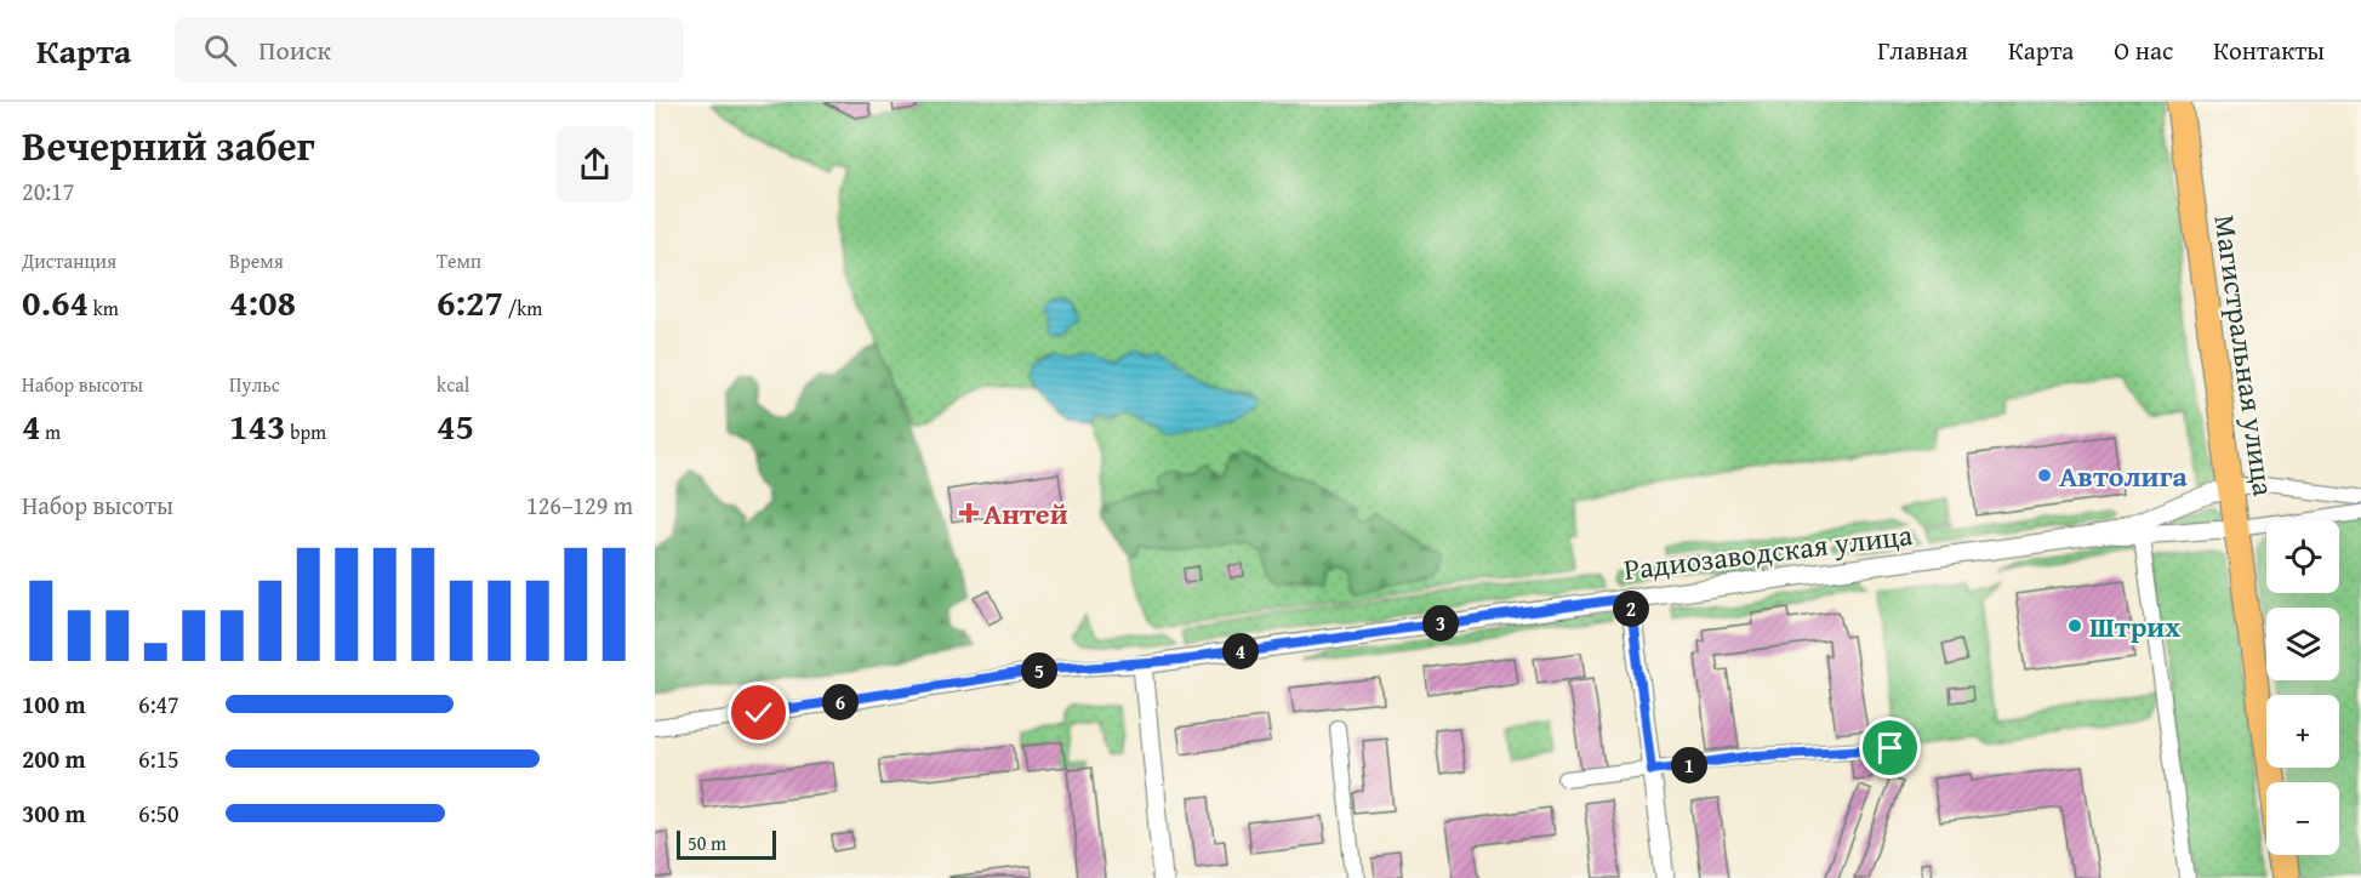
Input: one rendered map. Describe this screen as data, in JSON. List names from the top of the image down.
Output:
{
  "streets": {
    "highway": ["Магистральная улица"],
    "street": ["Радиозаводская улица"]
  },
  "crossings": [
    ["Магистральная улица", "Радиозаводская улица"]
  ],
  "places": {
    "other": ["Автолига", "Штрих"],
    "health": ["Антей"]
  },
  "scale_bar": "50 m",
  "page": {
    "header": "Карта",
    "search": "Поиск",
    "nav": [
      "Главная",
      "Карта",
      "О нас",
      "Контакты"
    ],
    "heading": ["Вечерний забег", "20:17"],
    "stats": [
      ["Дистанция", "0.64 km"],
      ["Время", "4:08"],
      ["Темп", "6:27 /km"],
      ["Набор высоты", "4 m"],
      ["Пульс", "143 bpm"],
      ["kcal", "45"]
    ],
    "chart": ["Набор высоты", "126–129 m"],
    "map_buttons": ["+", "−"],
    "pins": [
      "2",
      "3",
      "4",
      "5",
      "6",
      "1"
    ],
    "list": [
      {
        "name": "100 m",
        "note": "6:47"
      },
      {
        "name": "200 m",
        "note": "6:15"
      },
      {
        "name": "300 m",
        "note": "6:50"
      }
    ],
    "scale": "50 m"
  }
}
